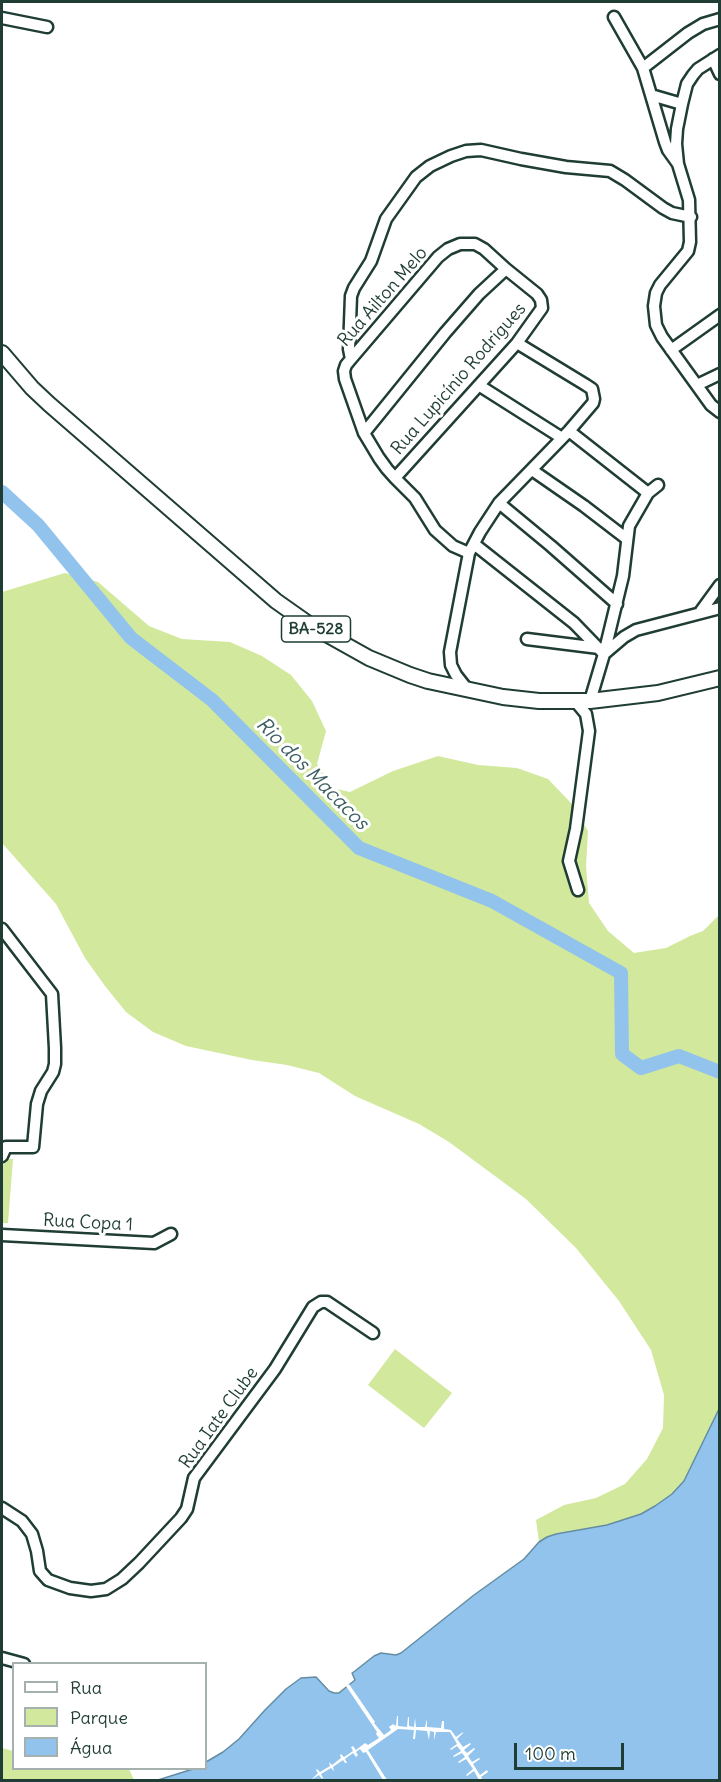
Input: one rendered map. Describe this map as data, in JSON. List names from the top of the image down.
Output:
{
  "streets": {
    "main road": ["BA-528"],
    "street": [
      "Rua Ailton Melo",
      "Rua Lupicínio Rodrigues",
      "Rua Copa 1",
      "Rua Iate Clube"
    ]
  },
  "crossings": [
    ["Rua Ailton Melo", "Rua Lupicínio Rodrigues"]
  ],
  "water": ["Rio dos Macacos"],
  "legend": ["Rua", "Parque", "Água"],
  "scale_bar": "100 m"
}
